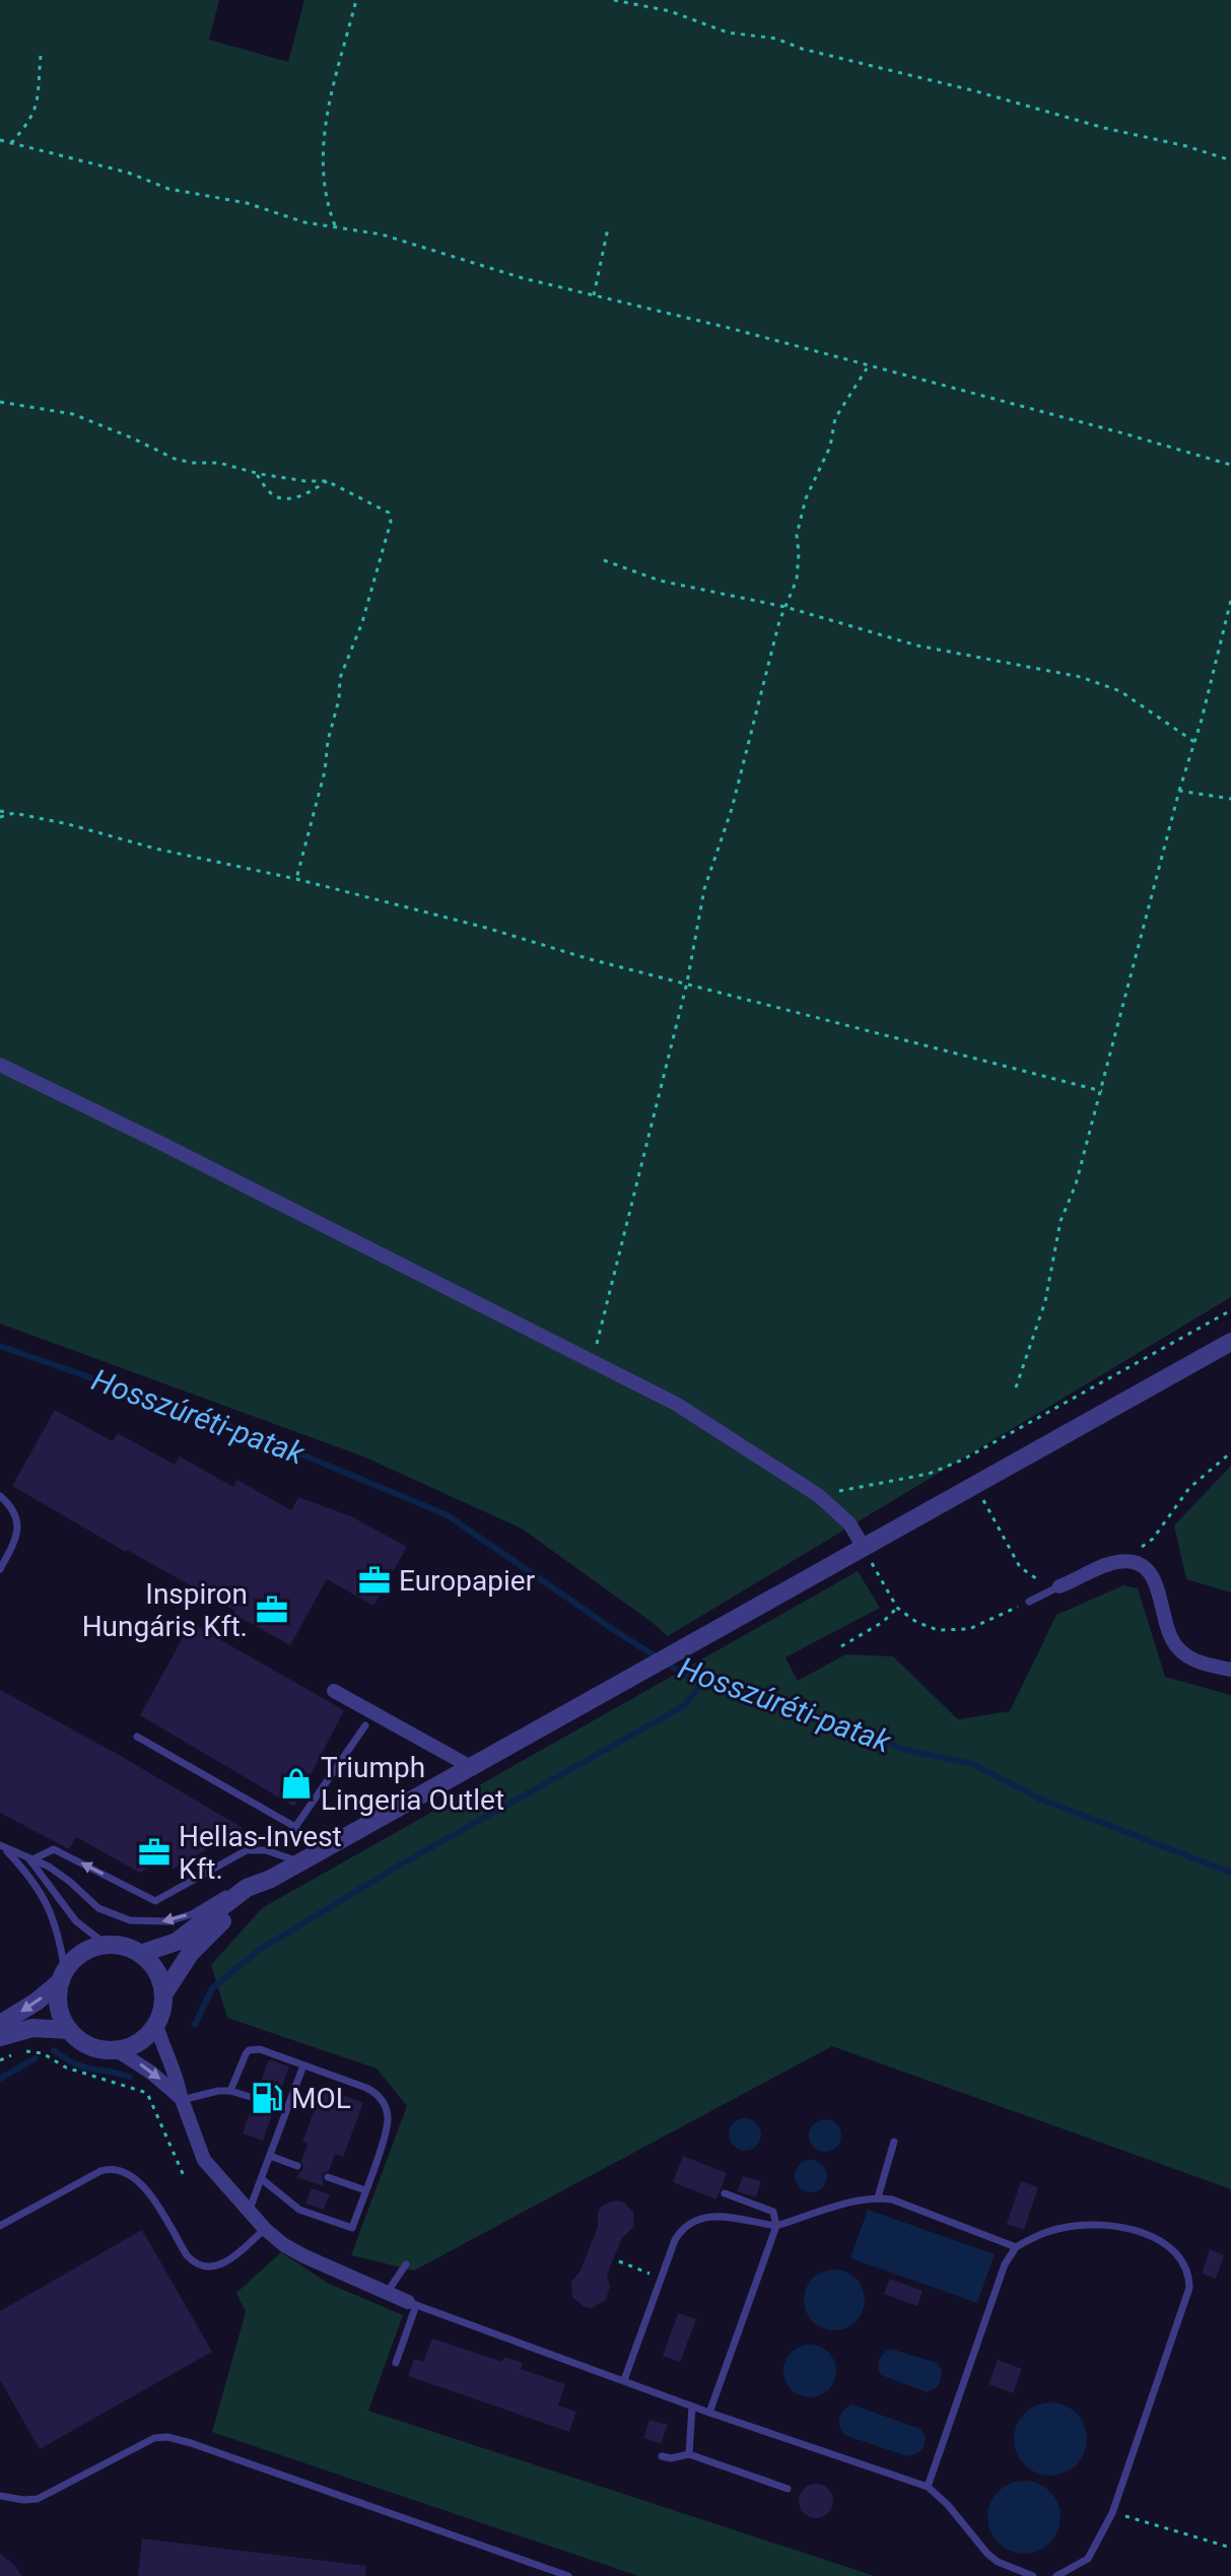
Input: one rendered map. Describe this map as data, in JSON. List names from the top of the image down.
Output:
{
  "water": ["Hosszúréti-patak"],
  "places": {
    "office": ["Europapier", "Inspiron Hungáris Kft.", "Hellas-Invest Kft."],
    "shop": ["Triumph Lingeria Outlet"],
    "fuel station": ["MOL"]
  }
}
